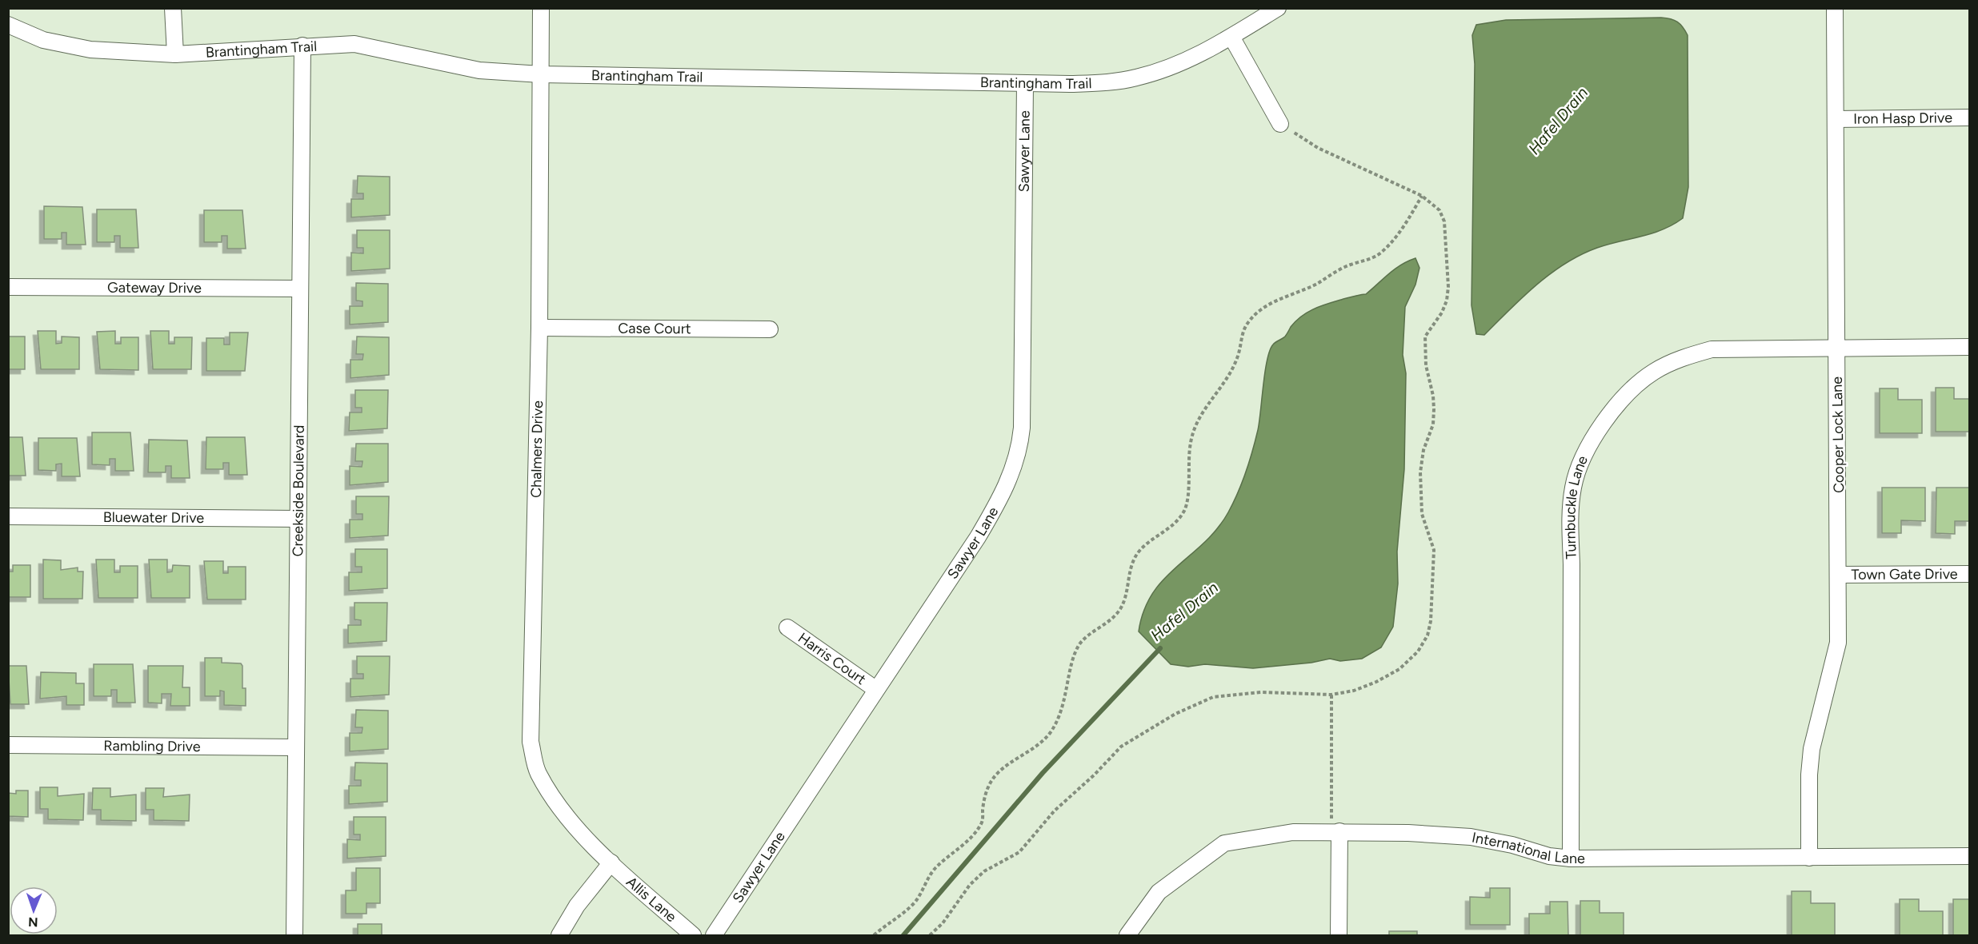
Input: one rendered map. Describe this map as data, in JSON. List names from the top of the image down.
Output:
{
  "streets": {
    "street": [
      "Brantingham Trail",
      "Iron Hasp Drive",
      "Sawyer Lane",
      "Gateway Drive",
      "Case Court",
      "Cooper Lock Lane",
      "Chalmers Drive",
      "Creekside Boulevard",
      "Turnbuckle Lane",
      "Bluewater Drive",
      "Town Gate Drive",
      "Harris Court",
      "Rambling Drive",
      "International Lane",
      "Allis Lane"
    ]
  },
  "crossings": [
    ["Brantingham Trail", "Sawyer Lane"],
    ["Brantingham Trail", "Chalmers Drive"],
    ["Brantingham Trail", "Creekside Boulevard"],
    ["Iron Hasp Drive", "Cooper Lock Lane"],
    ["Sawyer Lane", "Harris Court"],
    ["Gateway Drive", "Creekside Boulevard"],
    ["Case Court", "Chalmers Drive"],
    ["Cooper Lock Lane", "Turnbuckle Lane"],
    ["Cooper Lock Lane", "Town Gate Drive"],
    ["Cooper Lock Lane", "International Lane"],
    ["Chalmers Drive", "Allis Lane"],
    ["Creekside Boulevard", "Bluewater Drive"],
    ["Creekside Boulevard", "Rambling Drive"],
    ["Turnbuckle Lane", "International Lane"]
  ],
  "water": ["Hafel Drain"],
  "north": "bottom"
}
